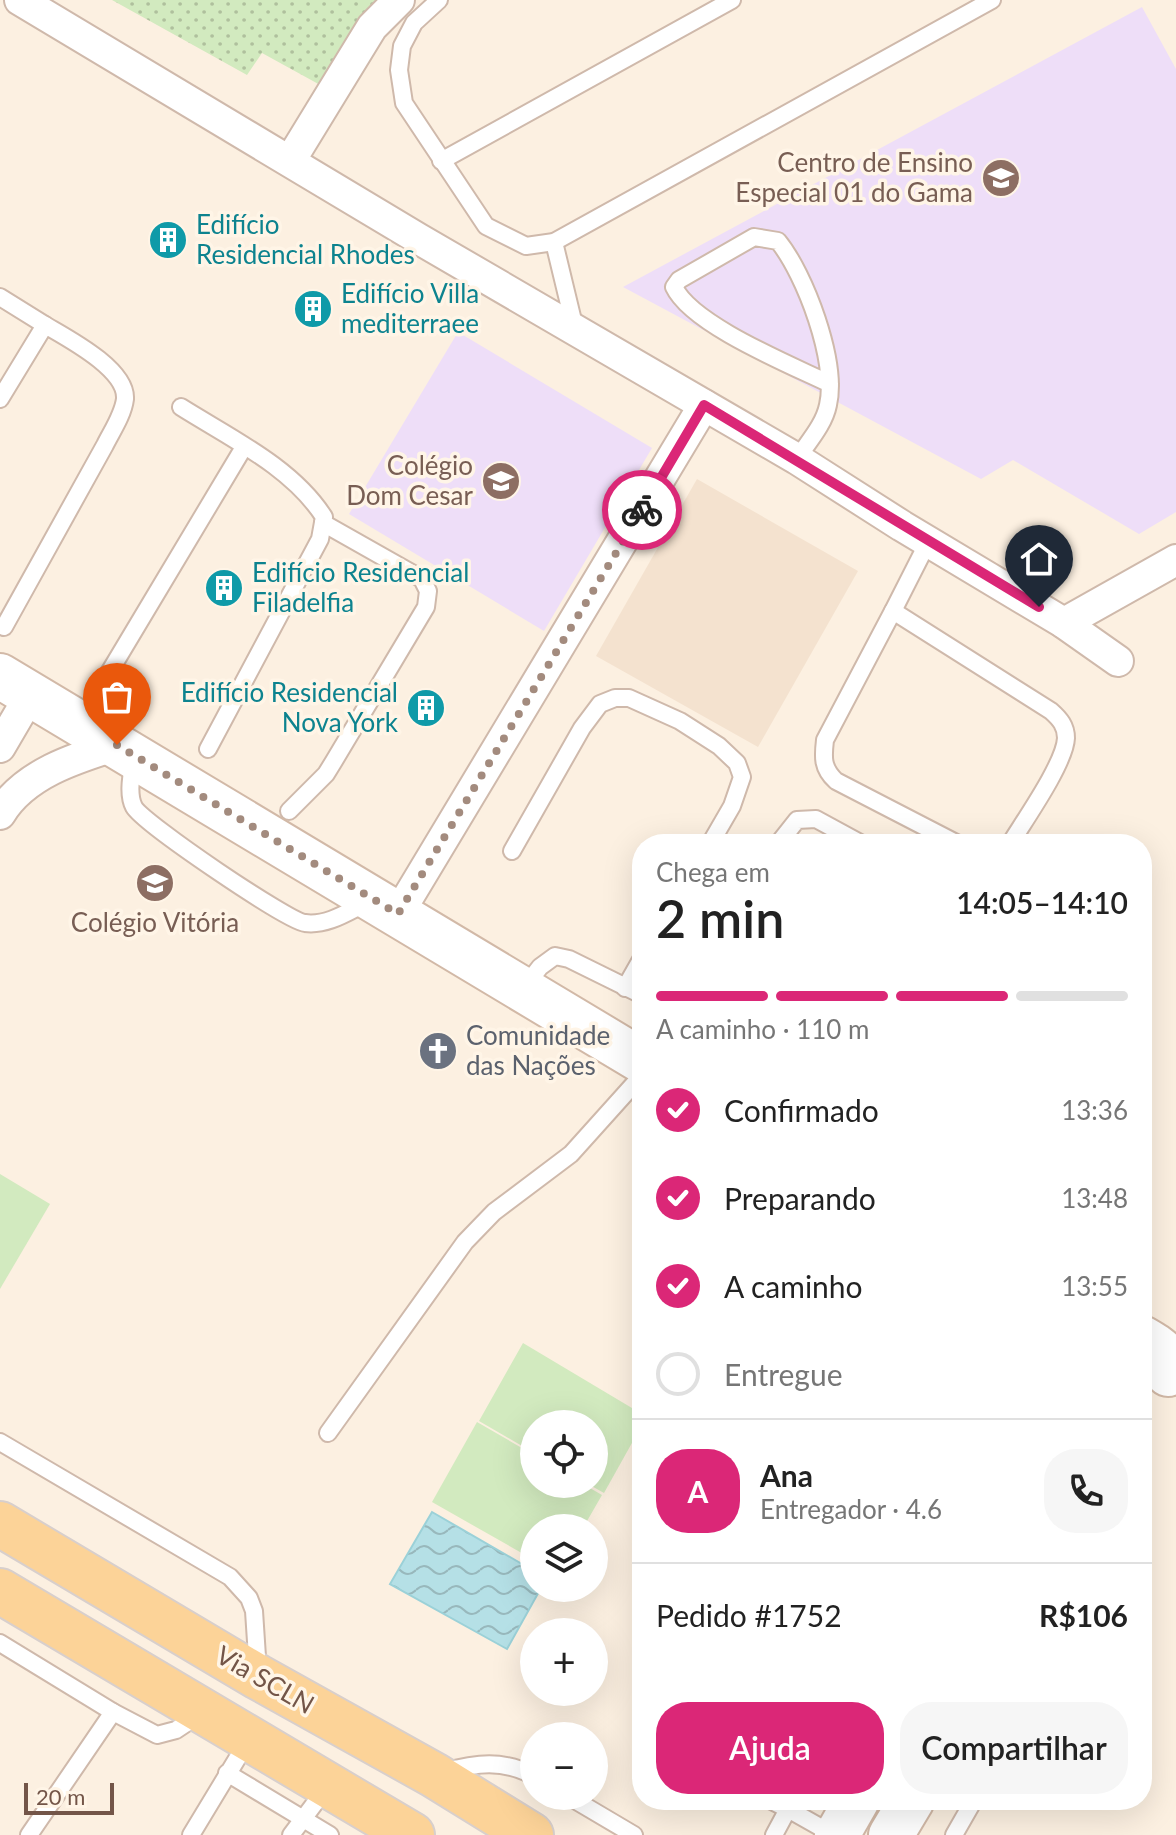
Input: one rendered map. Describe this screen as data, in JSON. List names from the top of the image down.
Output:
{
  "streets": {
    "main road": ["Via SCLN"]
  },
  "places": {
    "school or university": ["Centro de Ensino Especial 01 do Gama", "Colégio Dom Cesar", "Colégio Vitória"],
    "building": [
      "Edifício Residencial Rhodes",
      "Edifício Villa mediterraee",
      "Edifício Residencial Filadelfia",
      "Edifício Residencial Nova York"
    ],
    "church": ["Comunidade das Nações"]
  },
  "scale_bar": "20 m",
  "page": {
    "heading": ["2 min", "Chega em", "14:05–14:10"],
    "panel": [
      "Ana",
      "Entregador · 4.6",
      "Pedido #1752",
      "R$106"
    ],
    "bar": "A caminho · 110 m",
    "list": [
      ["Confirmado", "13:36"],
      ["Preparando", "13:48"],
      ["A caminho", "13:55"],
      "Entregue"
    ],
    "map_buttons": ["+", "−"],
    "round": "A",
    "buttons": ["Ajuda", "Compartilhar"],
    "scale": "20 m"
  }
}
